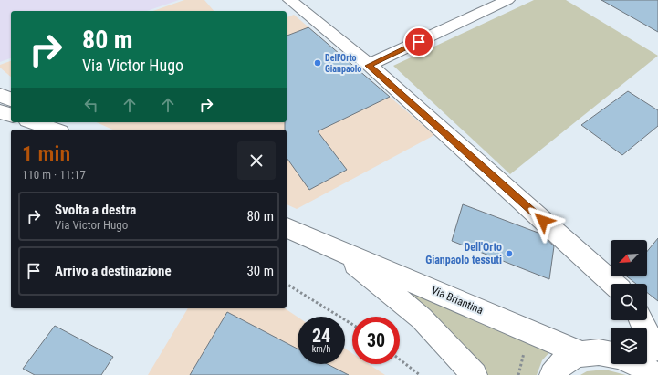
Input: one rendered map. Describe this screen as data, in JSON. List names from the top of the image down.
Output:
{
  "streets": {
    "street": ["Via Briantina"]
  },
  "places": ["Dell'Orto Gianpaolo", "Dell'Orto Gianpaolo tessuti"],
  "north": "bottom left",
  "page": {
    "turn": ["80 m", "Via Victor Hugo"],
    "heading": ["1 min", "110 m · 11:17"],
    "list": [
      {
        "name": "Svolta a destra",
        "note": "Via Victor Hugo",
        "value": "80 m"
      },
      {
        "name": "Arrivo a destinazione",
        "value": "30 m"
      }
    ],
    "speed": "24 km/h",
    "limit": "30"
  }
}
